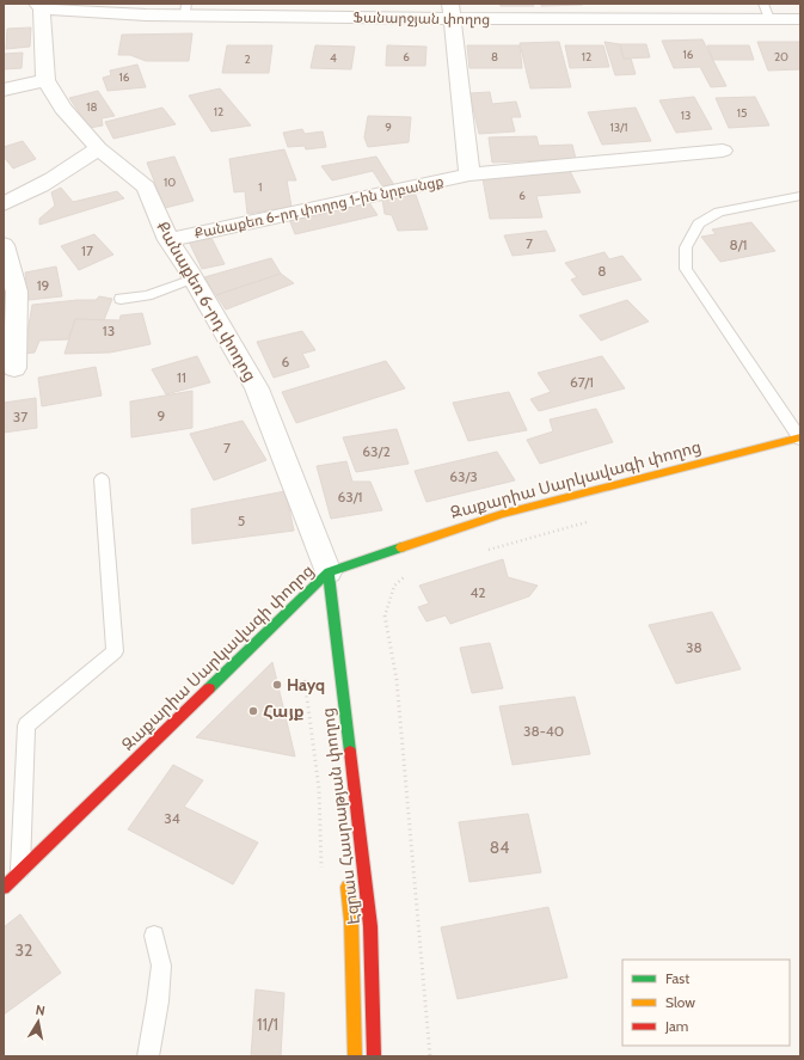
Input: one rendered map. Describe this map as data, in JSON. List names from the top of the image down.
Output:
{
  "streets": {
    "main road": ["Զաքարիա Սարկավագի փողոց", "Էզրաս Հասրաթյան փողոց"],
    "street": ["Ֆանարջյան փողոց", "Քանաքեռ 6-րդ փողոց 1-ին նրբանցք", "Քանաքեռ 6-րդ փողոց"]
  },
  "crossings": [
    ["Ֆանարջյան փողոց", "Քանաքեռ 6-րդ փողոց"],
    ["Քանաքեռ 6-րդ փողոց 1-ին նրբանցք", "Քանաքեռ 6-րդ փողոց"],
    ["Քանաքեռ 6-րդ փողոց", "Զաքարիա Սարկավագի փողոց"],
    ["Քանաքեռ 6-րդ փողոց", "Էզրաս Հասրաթյան փողոց"],
    ["Զաքարիա Սարկավագի փողոց", "Էզրաս Հասրաթյան փողոց"]
  ],
  "places": ["Hayq", "Հայք"],
  "house_numbers": [
    "16",
    "6",
    "8",
    "12",
    "20",
    "4",
    "2",
    "16",
    "18",
    "12",
    "15",
    "13",
    "9",
    "13/1",
    "10",
    "1",
    "6",
    "7",
    "8/1",
    "17",
    "8",
    "19",
    "13",
    "6",
    "11",
    "67/1",
    "9",
    "37",
    "7",
    "63/2",
    "63/3",
    "63/1",
    "5",
    "42",
    "38",
    "38-40",
    "34",
    "84",
    "32",
    "11/1"
  ],
  "legend": ["Fast", "Slow", "Jam"],
  "north": "top"
}
